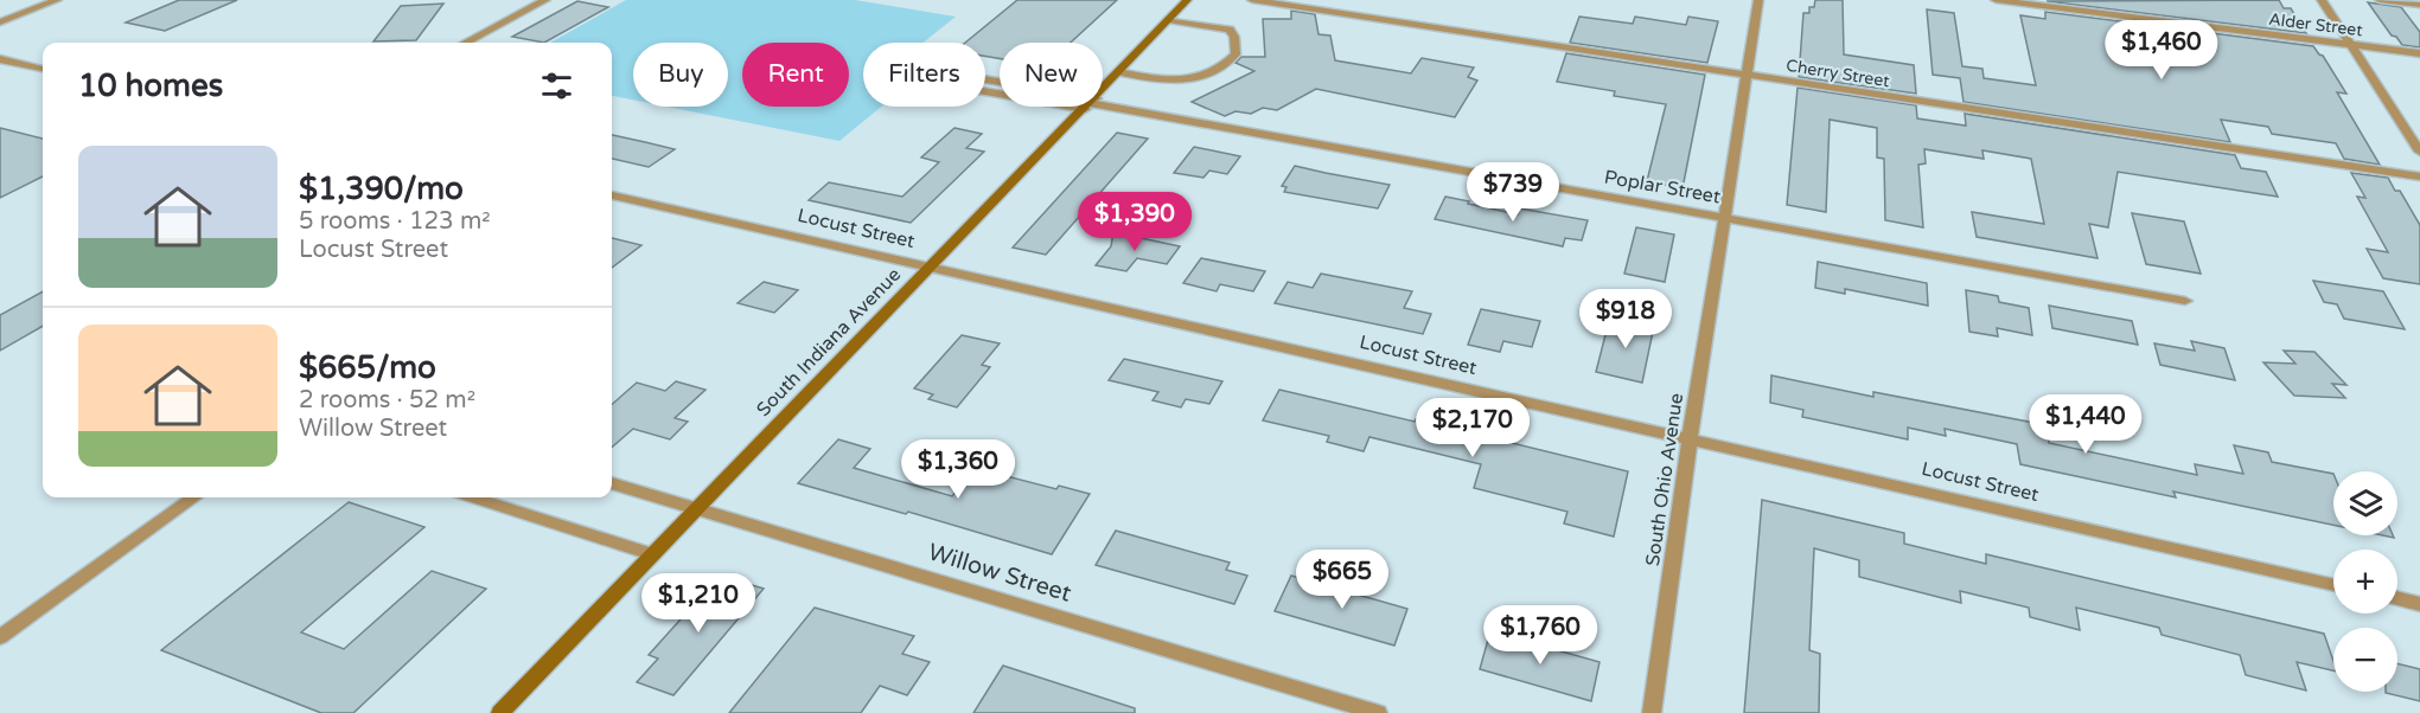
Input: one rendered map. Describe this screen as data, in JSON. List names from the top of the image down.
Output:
{
  "streets": {
    "main road": ["South Indiana Avenue"],
    "street": [
      "Alder Street",
      "Cherry Street",
      "Poplar Street",
      "Locust Street",
      "South Ohio Avenue",
      "Willow Street"
    ]
  },
  "crossings": [
    ["Cherry Street", "South Ohio Avenue"],
    ["Poplar Street", "South Ohio Avenue"],
    ["Locust Street", "South Indiana Avenue"],
    ["Locust Street", "South Ohio Avenue"],
    ["South Indiana Avenue", "Willow Street"]
  ],
  "page": {
    "price": [
      "$1,460",
      "$739",
      "$1,390",
      "$918",
      "$1,440",
      "$2,170",
      "$1,360",
      "$665",
      "$1,210",
      "$1,760"
    ],
    "chip": [
      "Buy",
      "Rent",
      "Filters",
      "New"
    ],
    "heading": "10 homes",
    "list": [
      {
        "name": "$1,390/mo",
        "note": "5 rooms · 123 m² · Locust Street"
      },
      {
        "name": "$665/mo",
        "note": "2 rooms · 52 m² · Willow Street"
      }
    ],
    "map_buttons": ["+", "−"]
  }
}
